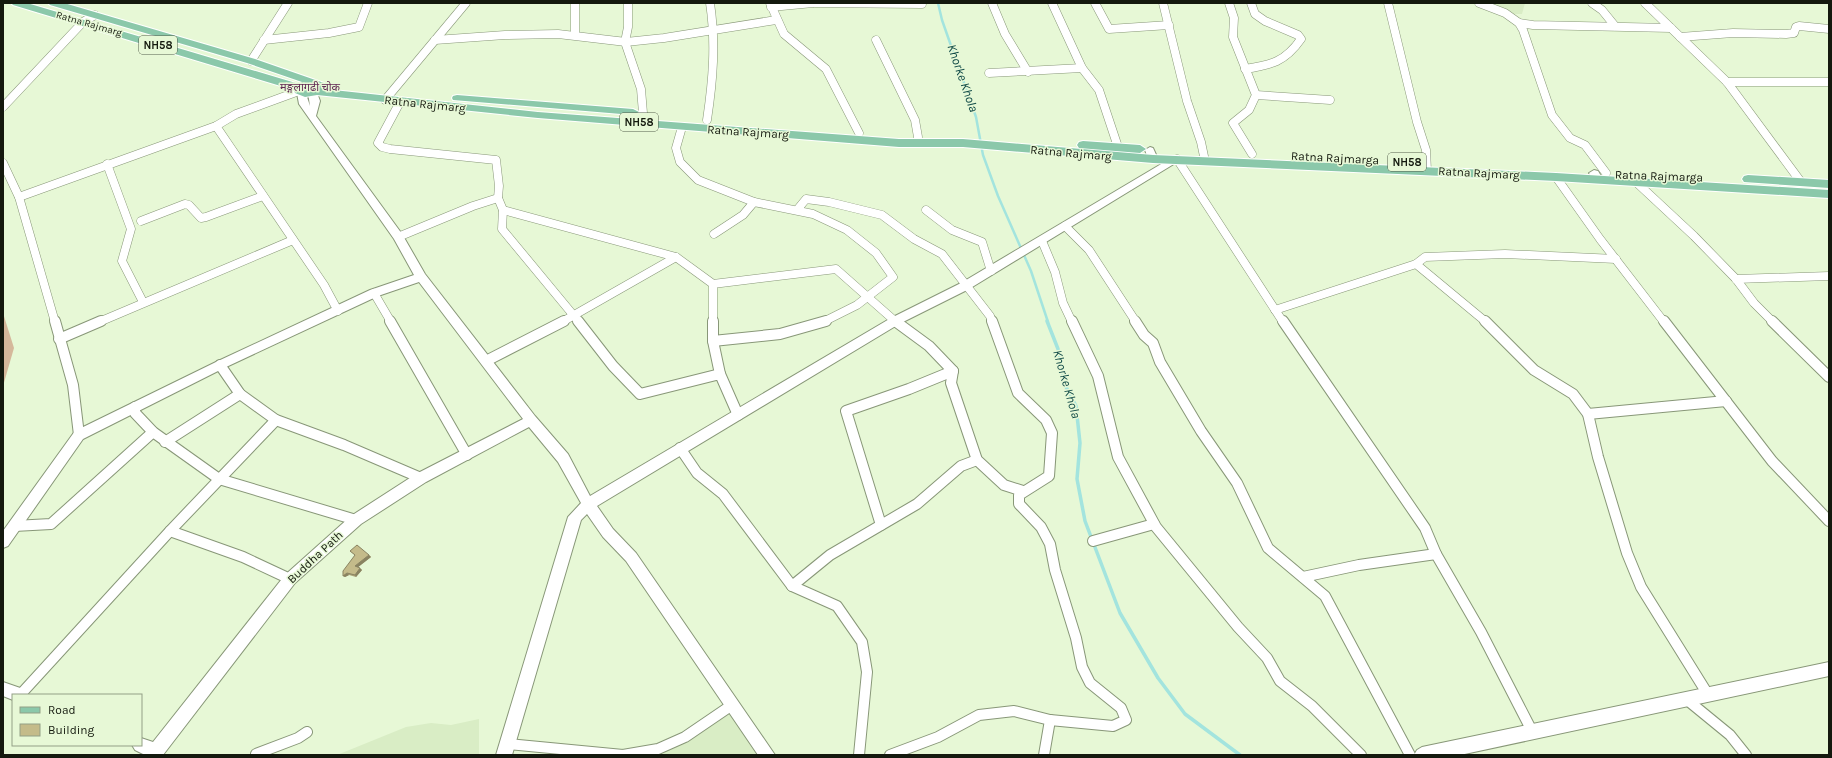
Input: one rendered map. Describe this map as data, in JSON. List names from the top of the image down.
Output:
{
  "streets": {
    "main road": [
      "Ratna Rajmarg",
      "NH58",
      "Ratna Rajmarga",
      "Buddha Path"
    ]
  },
  "crossings": [
    ["Ratna Rajmarg", "Ratna Rajmarga"]
  ],
  "districts": ["मङ्गलागढी चोक"],
  "water": ["Khorke Khola"],
  "legend": ["Road", "Building"]
}
